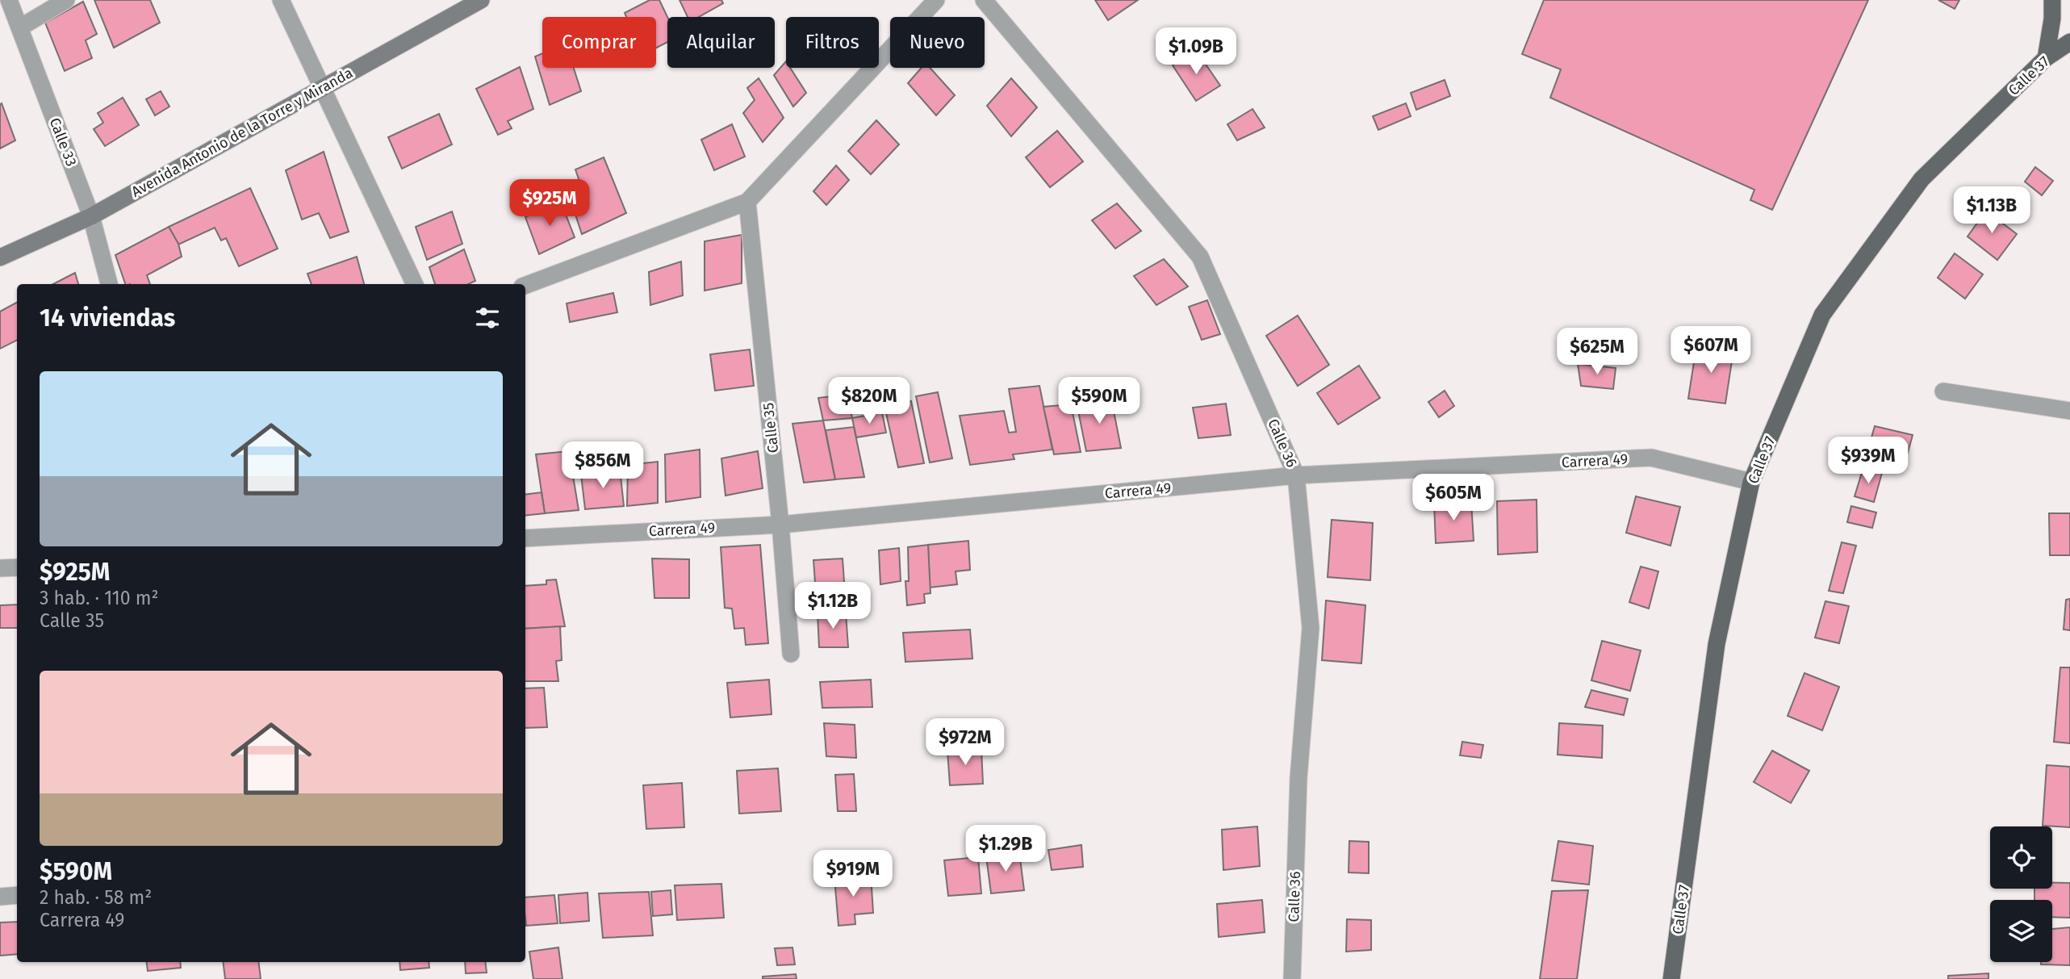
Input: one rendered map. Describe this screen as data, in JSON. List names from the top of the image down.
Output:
{
  "streets": {
    "main road": ["Calle 37", "Avenida Antonio de la Torre y Miranda"],
    "street": [
      "Calle 33",
      "Calle 35",
      "Calle 36",
      "Carrera 49"
    ]
  },
  "crossings": [
    ["Calle 37", "Carrera 49"],
    ["Avenida Antonio de la Torre y Miranda", "Calle 33"],
    ["Calle 35", "Carrera 49"],
    ["Calle 36", "Carrera 49"]
  ],
  "page": {
    "chip": [
      "Comprar",
      "Alquilar",
      "Filtros",
      "Nuevo"
    ],
    "price": [
      "$1.09B",
      "$925M",
      "$1.13B",
      "$607M",
      "$625M",
      "$820M",
      "$590M",
      "$939M",
      "$856M",
      "$605M",
      "$1.12B",
      "$972M",
      "$1.29B",
      "$919M"
    ],
    "heading": "14 viviendas",
    "list": [
      {
        "name": "$925M",
        "note": "3 hab. · 110 m² · Calle 35"
      },
      {
        "name": "$590M",
        "note": "2 hab. · 58 m² · Carrera 49"
      }
    ]
  }
}
